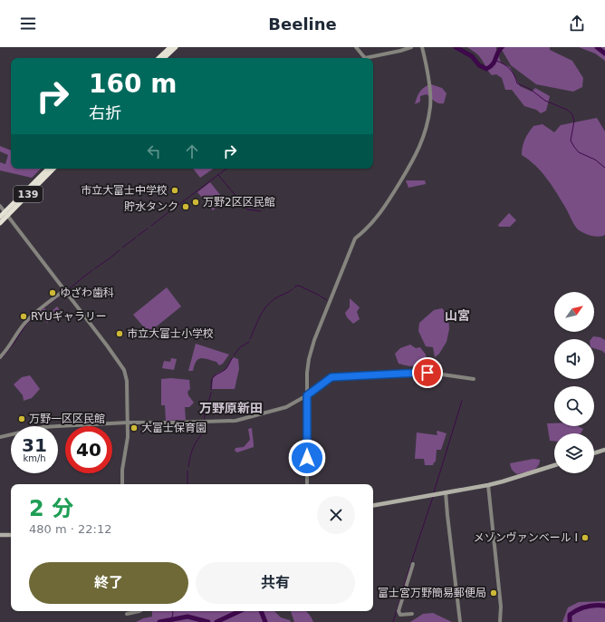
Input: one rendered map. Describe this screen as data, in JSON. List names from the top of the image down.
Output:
{
  "streets": {
    "highway": ["139"]
  },
  "districts": ["山宮", "万野原新田"],
  "places": [
    "市立大富士中学校",
    "万野2区区民館",
    "貯水タンク",
    "ゆざわ歯科",
    "RYUギャラリー",
    "市立大富士小学校",
    "万野一区区民館",
    "大富士保育園",
    "メゾンヴァンベール I",
    "富士宮万野簡易郵便局"
  ],
  "north": "top right",
  "page": {
    "header": "Beeline",
    "turn": ["160 m", "右折"],
    "speed": "31 km/h",
    "limit": "40",
    "heading": ["2 分", "480 m · 22:12"],
    "buttons": ["終了", "共有"]
  }
}
